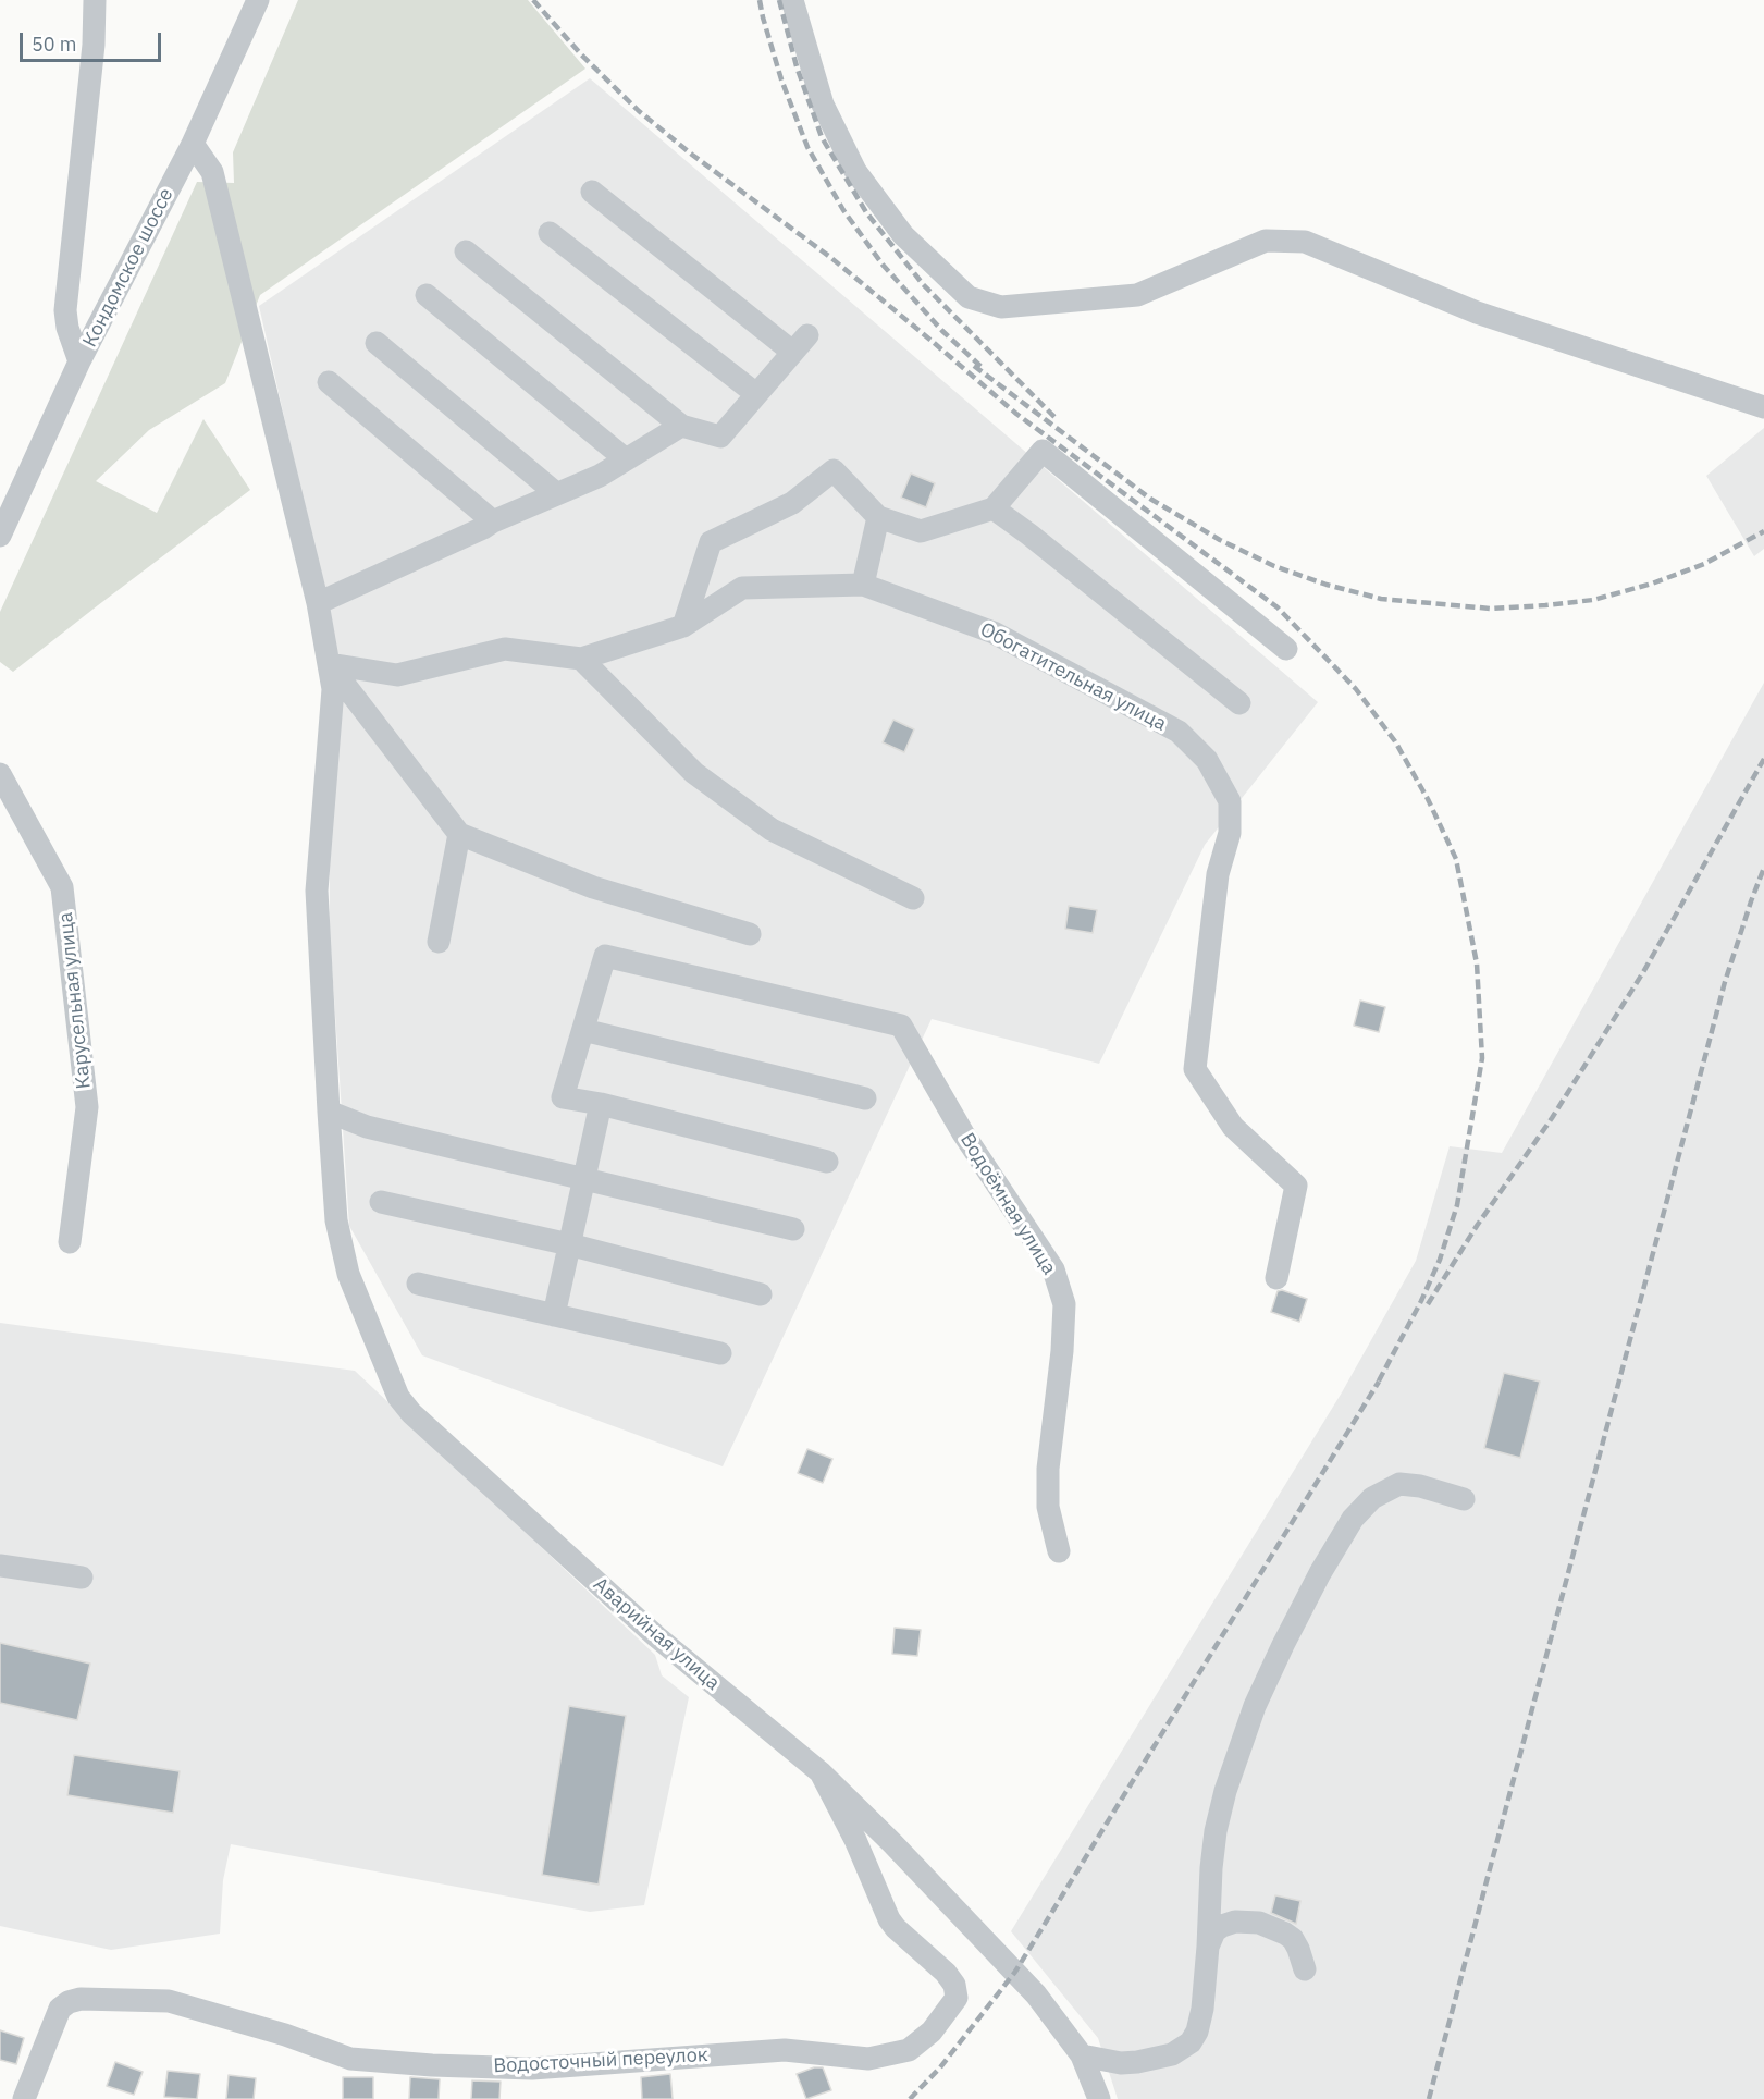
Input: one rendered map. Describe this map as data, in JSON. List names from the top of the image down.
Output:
{
  "streets": {
    "street": [
      "Кондомское шоссе",
      "Обогатительная улица",
      "Карусельная улица",
      "Водоёмная улица",
      "Аварийная улица",
      "Водосточный переулок"
    ]
  },
  "crossings": [
    ["Кондомское шоссе", "Аварийная улица"],
    ["Обогатительная улица", "Аварийная улица"],
    ["Аварийная улица", "Водосточный переулок"]
  ],
  "scale_bar": "50 m"
}
